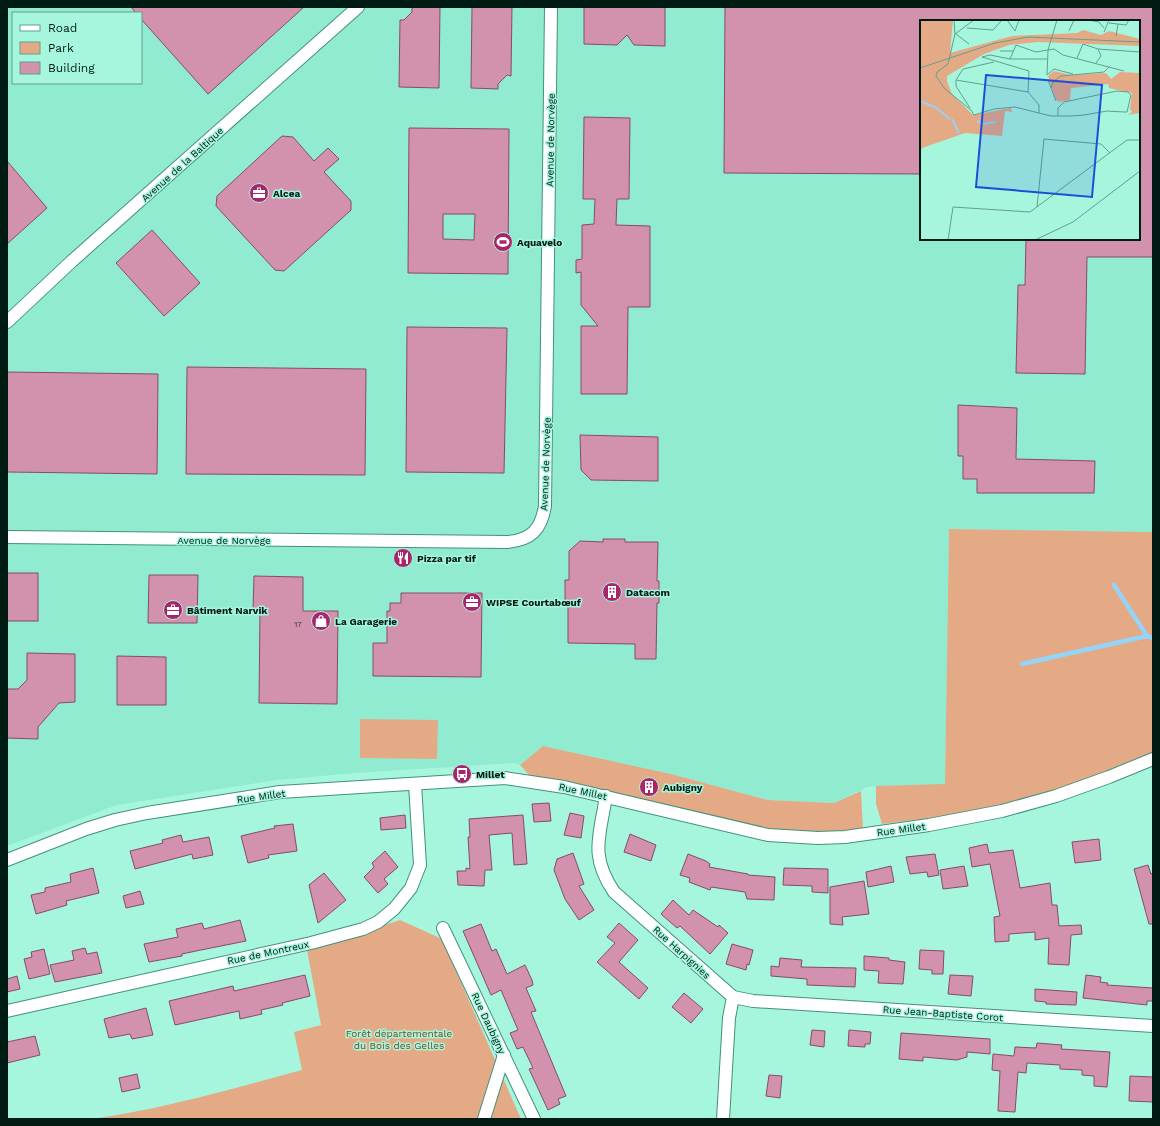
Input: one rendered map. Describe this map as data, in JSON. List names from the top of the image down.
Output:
{
  "streets": {
    "street": [
      "Avenue de Norvège",
      "Avenue de la Baltique",
      "Rue Millet",
      "Rue de Montreux",
      "Rue Harpignies",
      "Rue Jean-Baptiste Corot",
      "Rue Daubigny"
    ]
  },
  "crossings": [
    ["Rue Millet", "Rue de Montreux"],
    ["Rue Millet", "Rue Harpignies"],
    ["Rue Harpignies", "Rue Jean-Baptiste Corot"]
  ],
  "parks": ["Forêt départementale du Bois des Gelles"],
  "places": {
    "office": ["Alcea", "WIPSE Courtabœuf", "Bâtiment Narvik"],
    "sports": ["Aquavelo"],
    "restaurant": ["Pizza par tif"],
    "building": ["Datacom", "Aubigny"],
    "shop": ["La Garagerie"],
    "bus stop": ["Millet"]
  },
  "house_numbers": ["17"],
  "legend": ["Road", "Park", "Building"]
}
